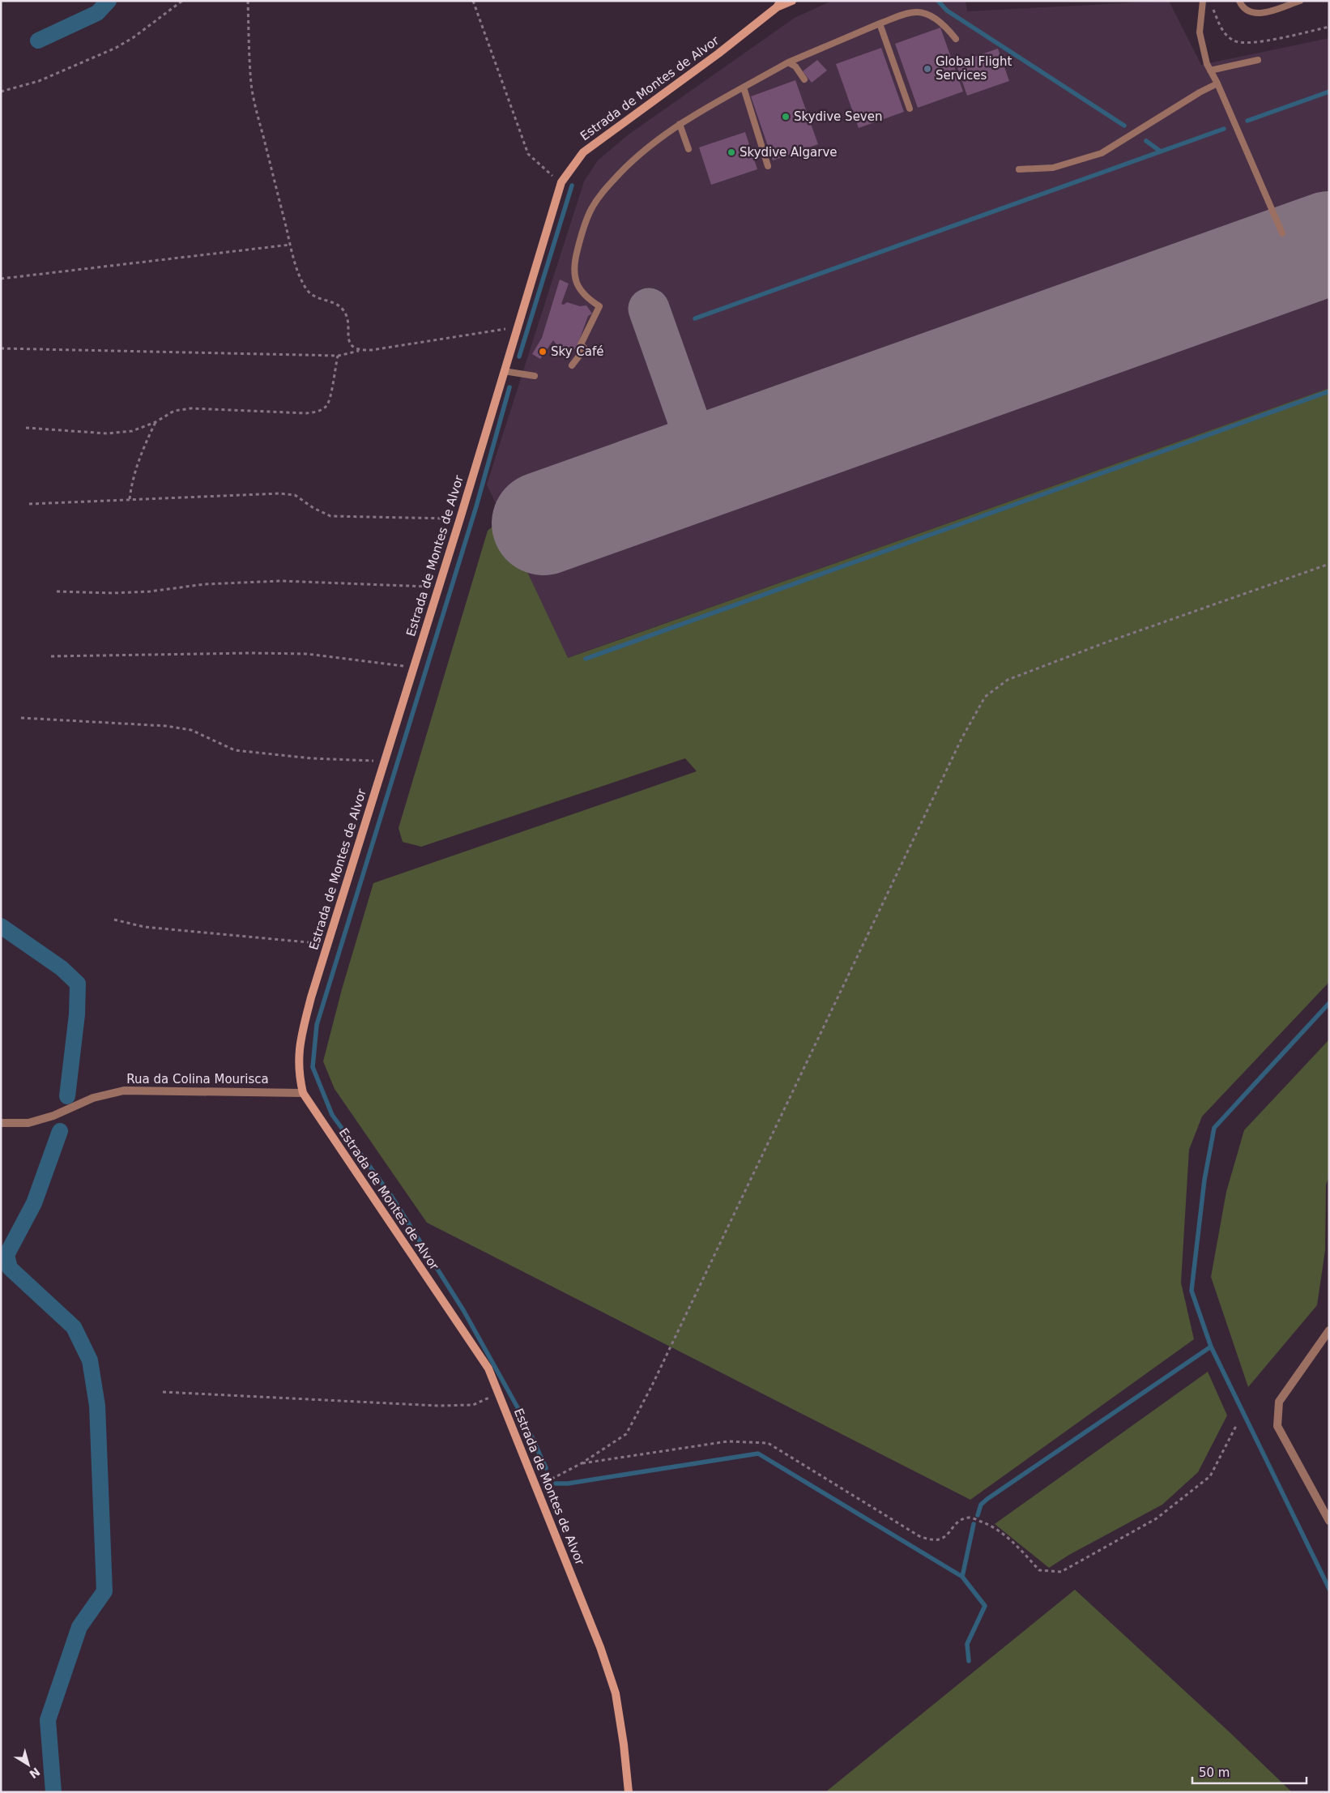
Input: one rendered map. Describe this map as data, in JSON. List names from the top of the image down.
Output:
{
  "streets": {
    "street": ["Estrada de Montes de Alvor", "Rua da Colina Mourisca"]
  },
  "crossings": [
    ["Estrada de Montes de Alvor", "Rua da Colina Mourisca"]
  ],
  "places": [
    "Global Flight Services",
    "Skydive Seven",
    "Skydive Algarve",
    "Sky Café"
  ],
  "scale_bar": "50 m",
  "north": "bottom right"
}
